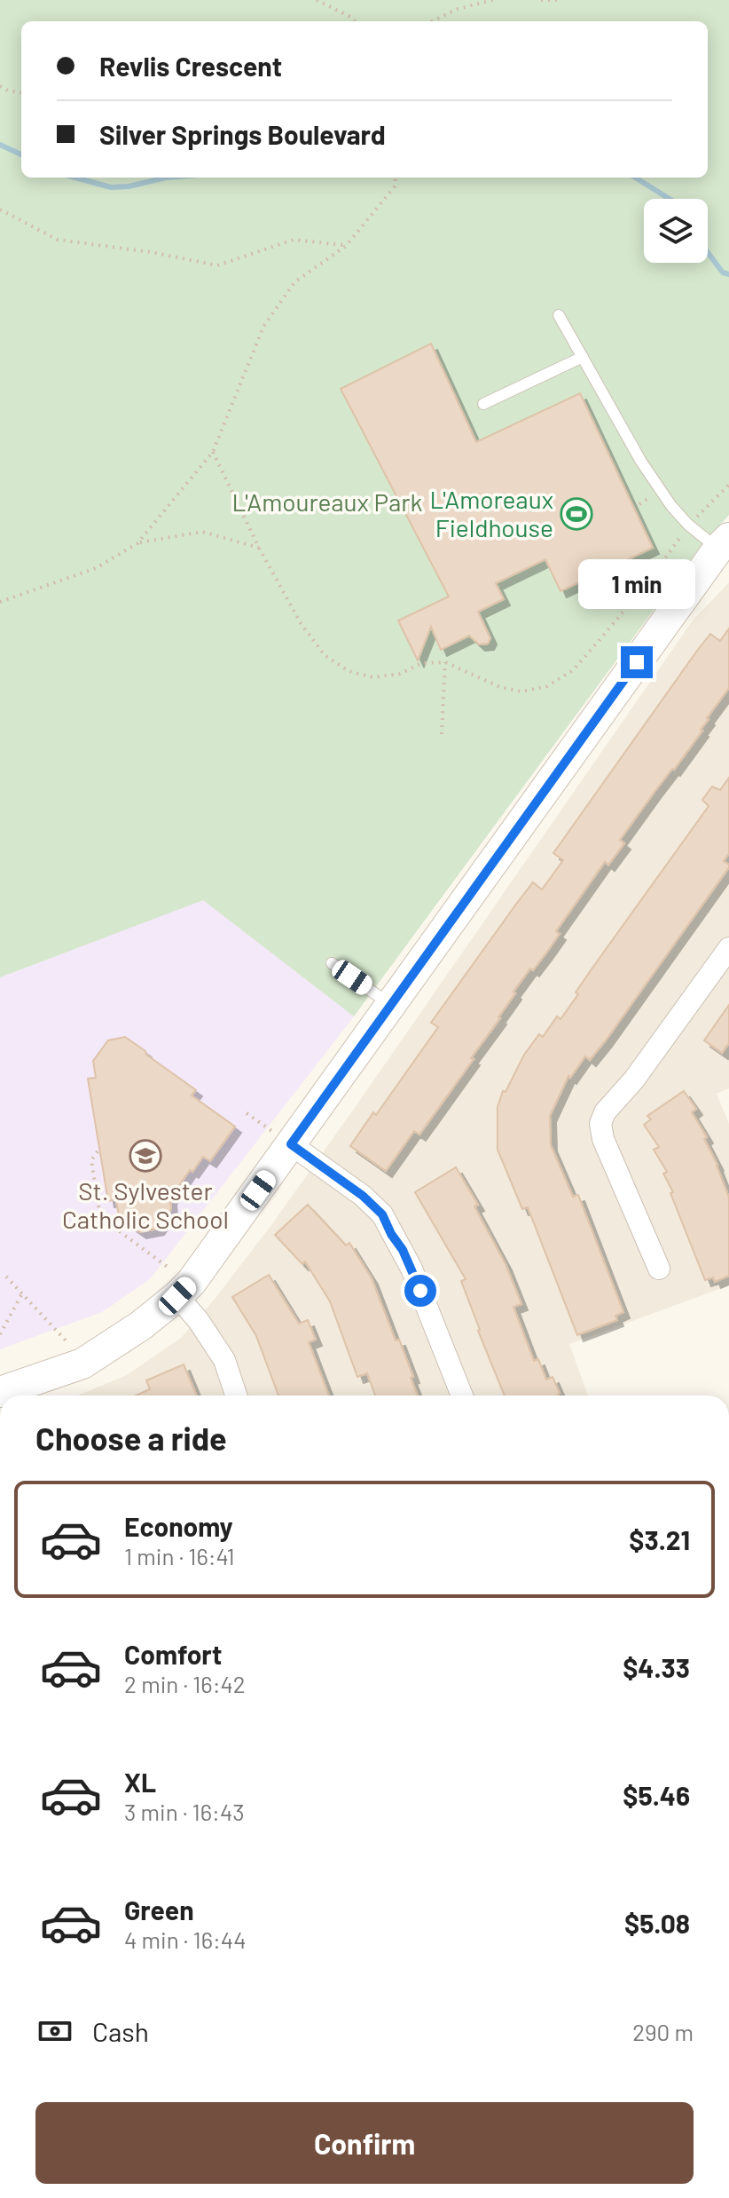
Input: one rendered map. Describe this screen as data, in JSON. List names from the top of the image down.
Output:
{
  "parks": ["L'Amoureaux Park"],
  "places": {
    "sports": ["L'Amoreaux Fieldhouse"],
    "school or university": ["St. Sylvester Catholic School"]
  },
  "page": {
    "banner": ["Revlis Crescent", "Silver Springs Boulevard"],
    "bubble": "1 min",
    "heading": "Choose a ride",
    "list": [
      {
        "name": "Economy",
        "note": "1 min · 16:41",
        "value": "$3.21"
      },
      {
        "name": "Comfort",
        "note": "2 min · 16:42",
        "value": "$4.33"
      },
      {
        "name": "XL",
        "note": "3 min · 16:43",
        "value": "$5.46"
      },
      {
        "name": "Green",
        "note": "4 min · 16:44",
        "value": "$5.08"
      }
    ],
    "pay": ["Cash", "290 m"],
    "buttons": "Confirm"
  }
}
